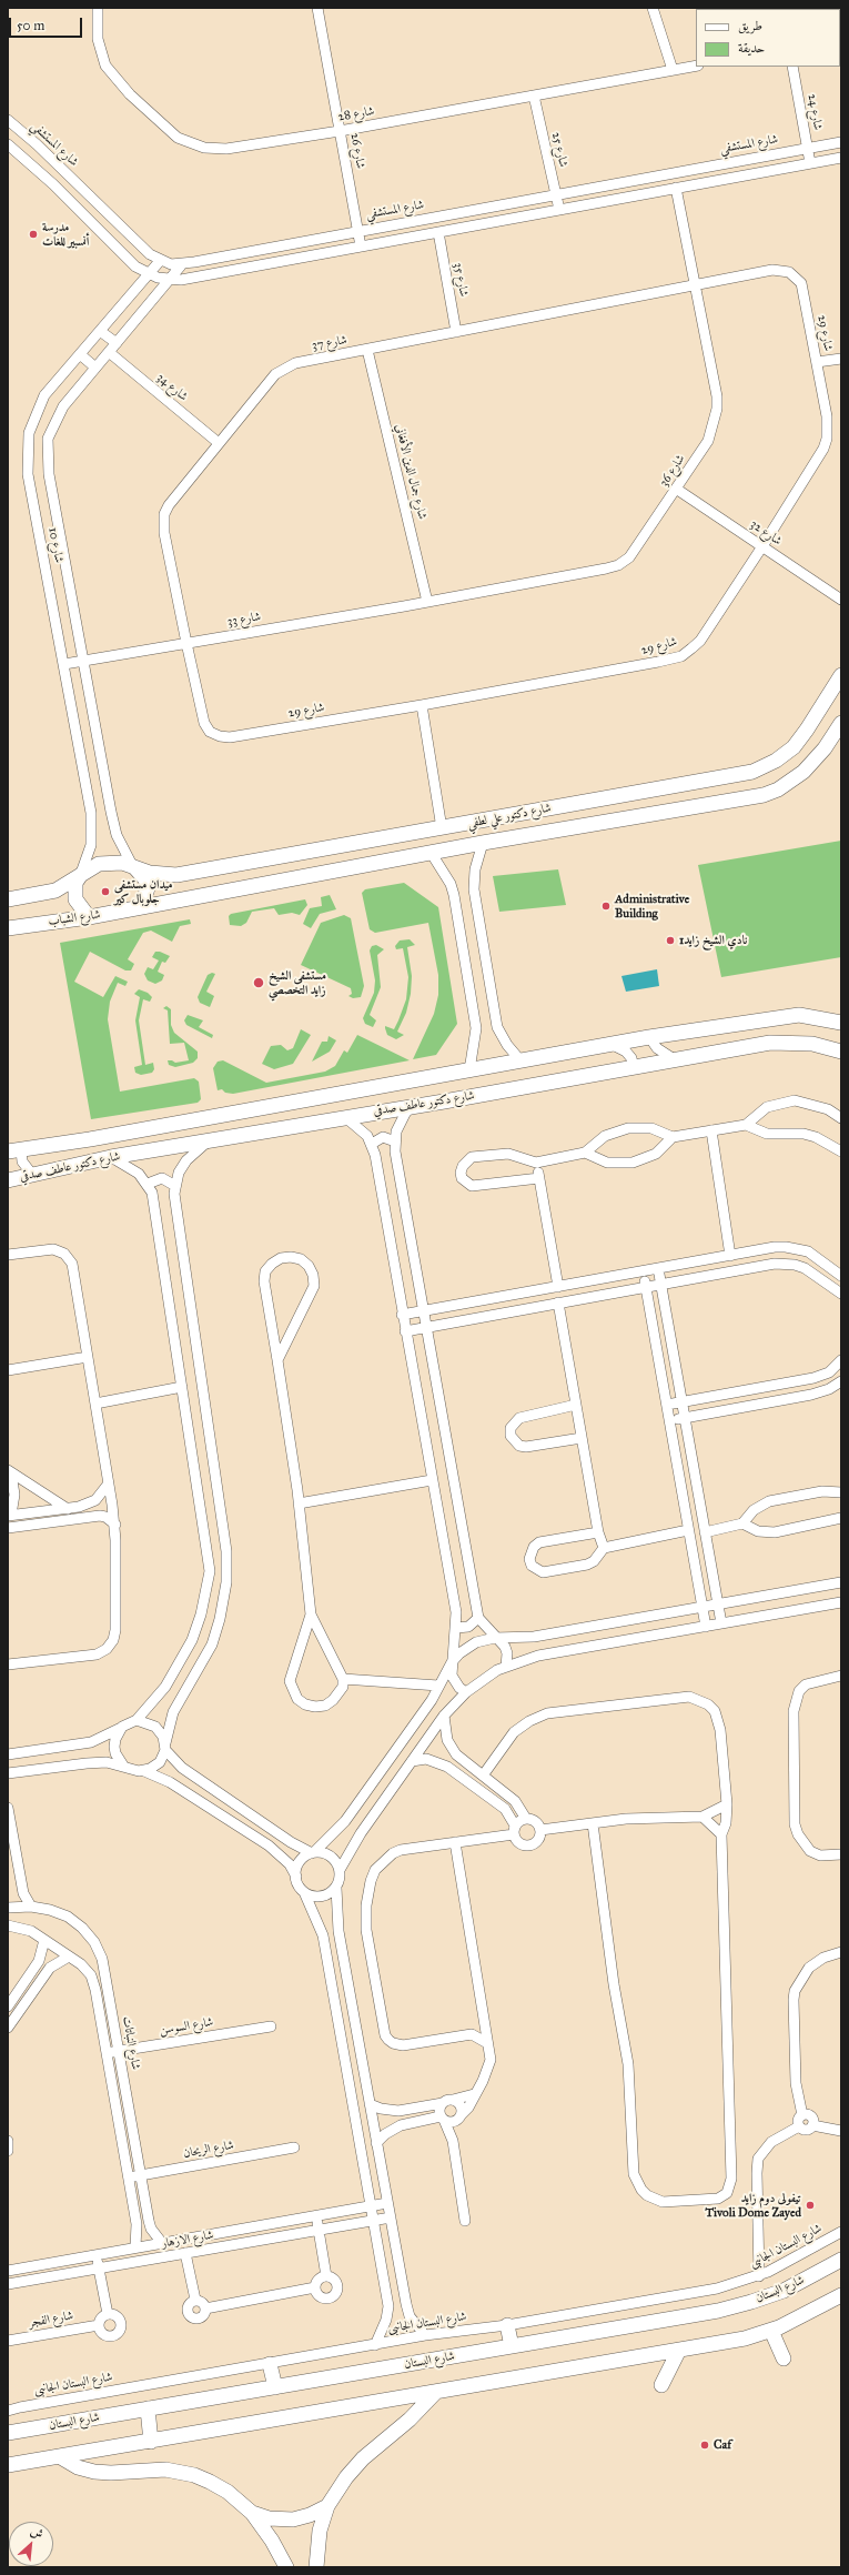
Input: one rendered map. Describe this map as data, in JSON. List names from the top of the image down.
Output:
{
  "streets": {
    "street": [
      "شارع 24",
      "شارع 28",
      "شارع المستشفي",
      "شارع 25",
      "شارع 26",
      "شارع 35",
      "شارع 29",
      "شارع 37",
      "شارع 34",
      "شارع 36",
      "شارع جمال الدين الأفغاني",
      "شارع 32",
      "شارع 10",
      "شارع 33",
      "شارع دكتور علي لطفي",
      "شارع الشباب",
      "شارع دكتور عاطف صدقي",
      "شارع السوسن",
      "شارع النباتات",
      "شارع الريحان",
      "شارع الازهار",
      "شارع البستان الجانبى",
      "شارع البستان",
      "شارع الفجر"
    ]
  },
  "crossings": [
    ["شارع 24", "شارع المستشفي"],
    ["شارع 28", "شارع 25"],
    ["شارع 28", "شارع 26"],
    ["شارع المستشفي", "شارع 25"],
    ["شارع المستشفي", "شارع 26"],
    ["شارع المستشفي", "شارع 10"],
    ["شارع 35", "شارع 37"],
    ["شارع 29", "شارع 37"],
    ["شارع 29", "شارع 36"],
    ["شارع 29", "شارع 32"],
    ["شارع 29", "شارع 33"],
    ["شارع 37", "شارع 34"],
    ["شارع 37", "شارع 36"],
    ["شارع 37", "شارع جمال الدين الأفغاني"],
    ["شارع 37", "شارع 33"],
    ["شارع 34", "شارع 10"],
    ["شارع 36", "شارع جمال الدين الأفغاني"],
    ["شارع 36", "شارع 32"],
    ["شارع 36", "شارع 33"],
    ["شارع جمال الدين الأفغاني", "شارع 33"],
    ["شارع 10", "شارع 33"],
    ["شارع 10", "شارع دكتور علي لطفي"],
    ["شارع 10", "شارع الشباب"],
    ["شارع دكتور علي لطفي", "شارع الشباب"],
    ["شارع السوسن", "شارع النباتات"],
    ["شارع النباتات", "شارع الريحان"],
    ["شارع النباتات", "شارع الازهار"]
  ],
  "places": [
    "مدرسة أنسبير للغات",
    "ميدان مستشفى جلوبال كير",
    "Administrative Building",
    "نادي الشيخ زايد1",
    "مستشفى الشيخ زايد التخصصي",
    "تيفولى دوم زايد Tivoli Dome Zayed",
    "Caf"
  ],
  "legend": ["طريق", "حديقة"],
  "scale_bar": "50 m",
  "north": "top right"
}
